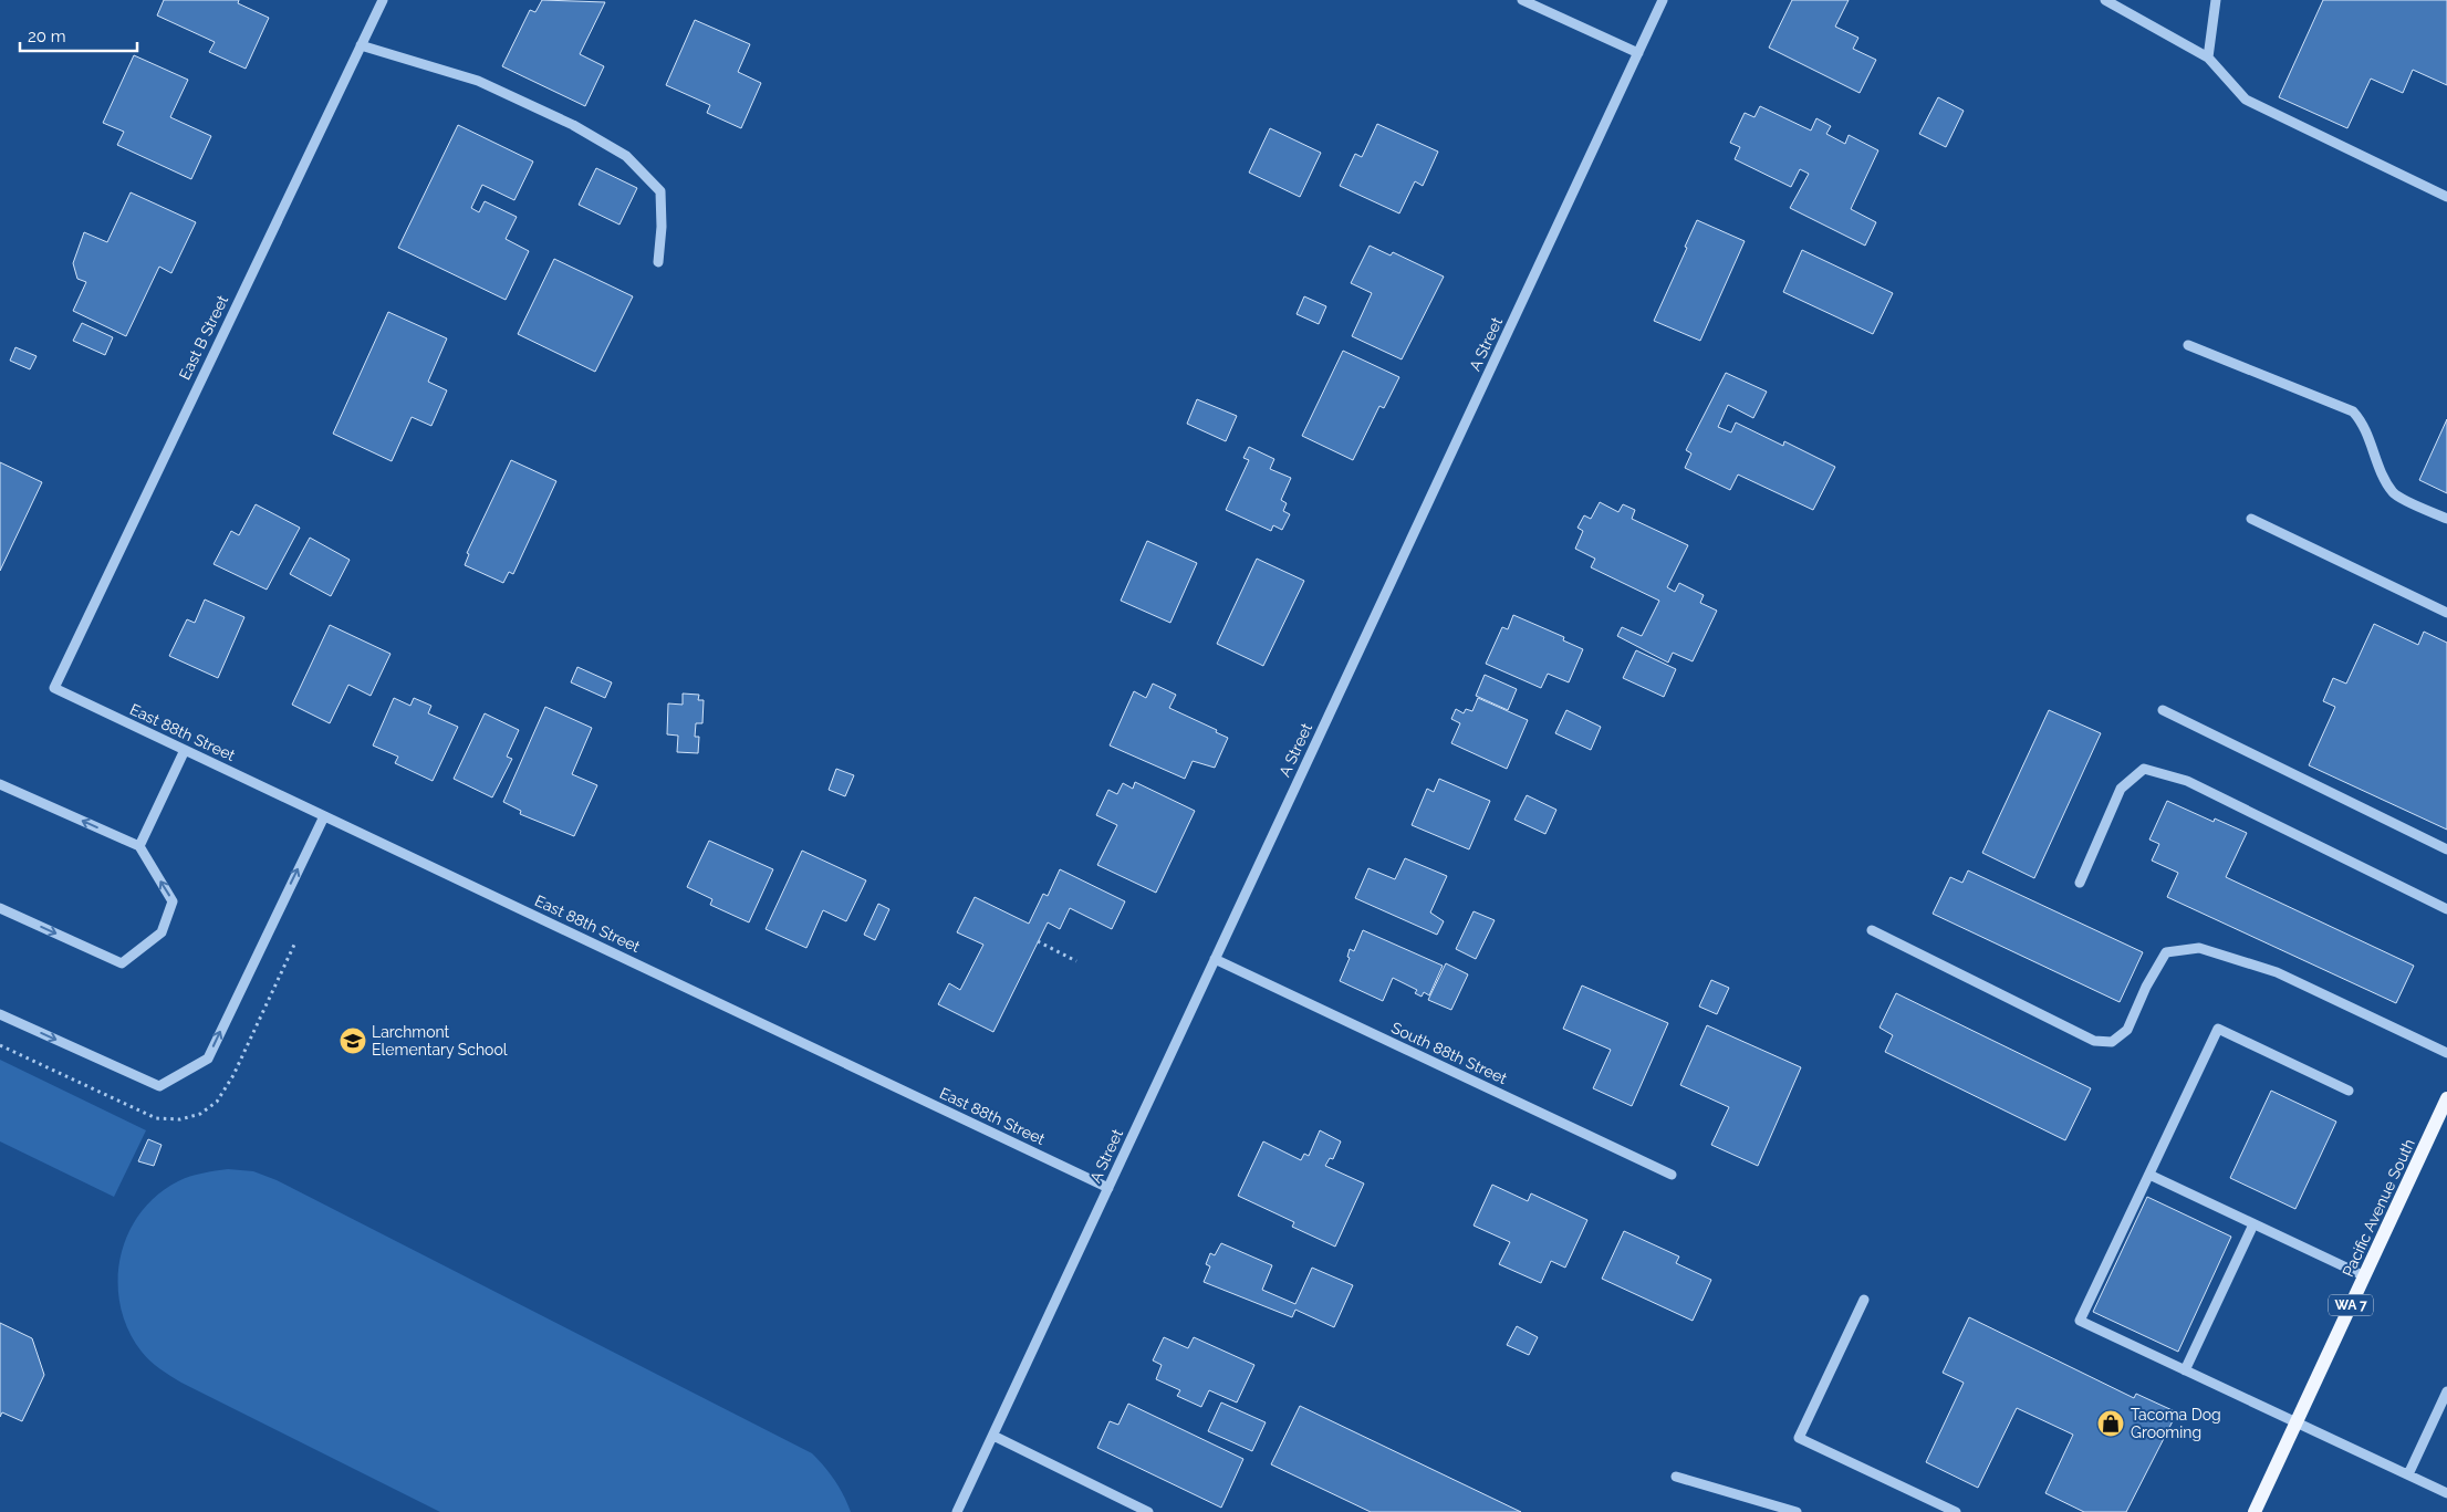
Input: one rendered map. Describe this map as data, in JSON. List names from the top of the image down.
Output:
{
  "streets": {
    "main road": ["Pacific Avenue South", "WA 7"],
    "street": [
      "East B Street",
      "A Street",
      "East 88th Street",
      "South 88th Street"
    ]
  },
  "crossings": [
    ["East B Street", "East 88th Street"],
    ["A Street", "East 88th Street"],
    ["A Street", "South 88th Street"]
  ],
  "places": {
    "school or university": ["Larchmont Elementary School"],
    "shop": ["Tacoma Dog Grooming"]
  },
  "scale_bar": "20 m"
}
